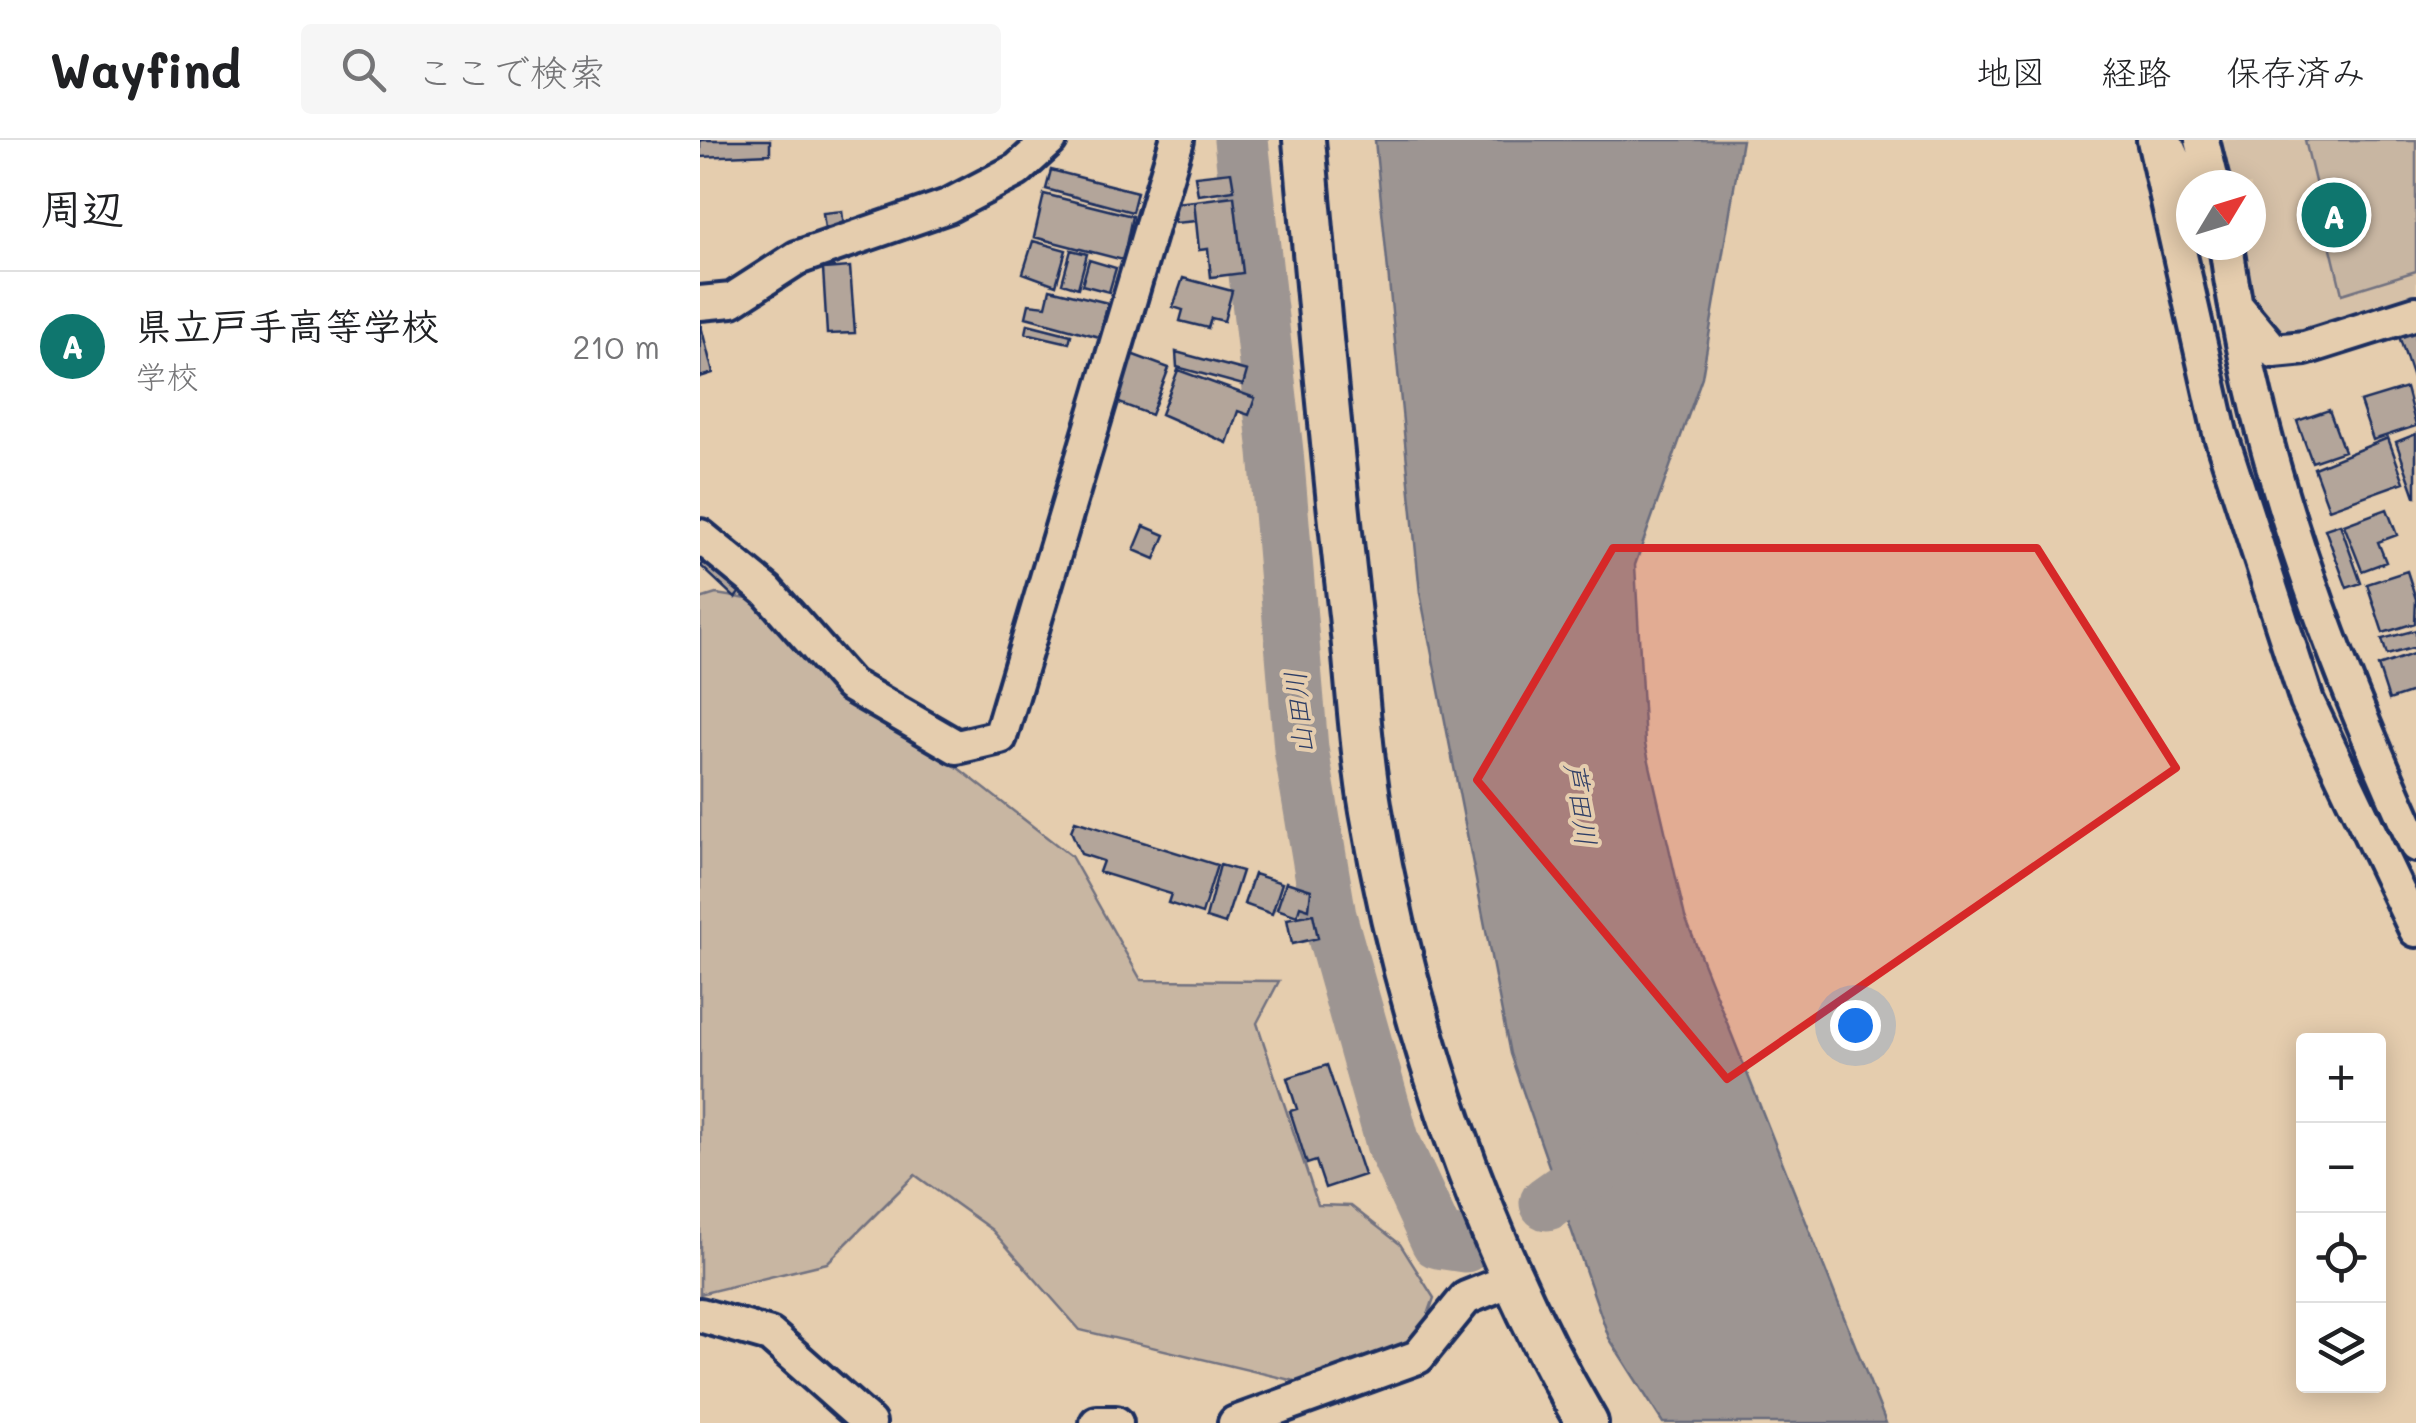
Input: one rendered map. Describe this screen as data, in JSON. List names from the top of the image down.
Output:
{
  "water": ["山田川", "芦田川"],
  "north": "top right",
  "page": {
    "header": "Wayfind",
    "search": "ここで検索",
    "nav": ["地図", "経路", "保存済み"],
    "heading": "周辺",
    "pins": "A",
    "list": [
      {
        "mark": "A",
        "name": "県立戸手高等学校",
        "note": "学校",
        "value": "210 m"
      }
    ],
    "map_buttons": ["+", "−"]
  }
}
